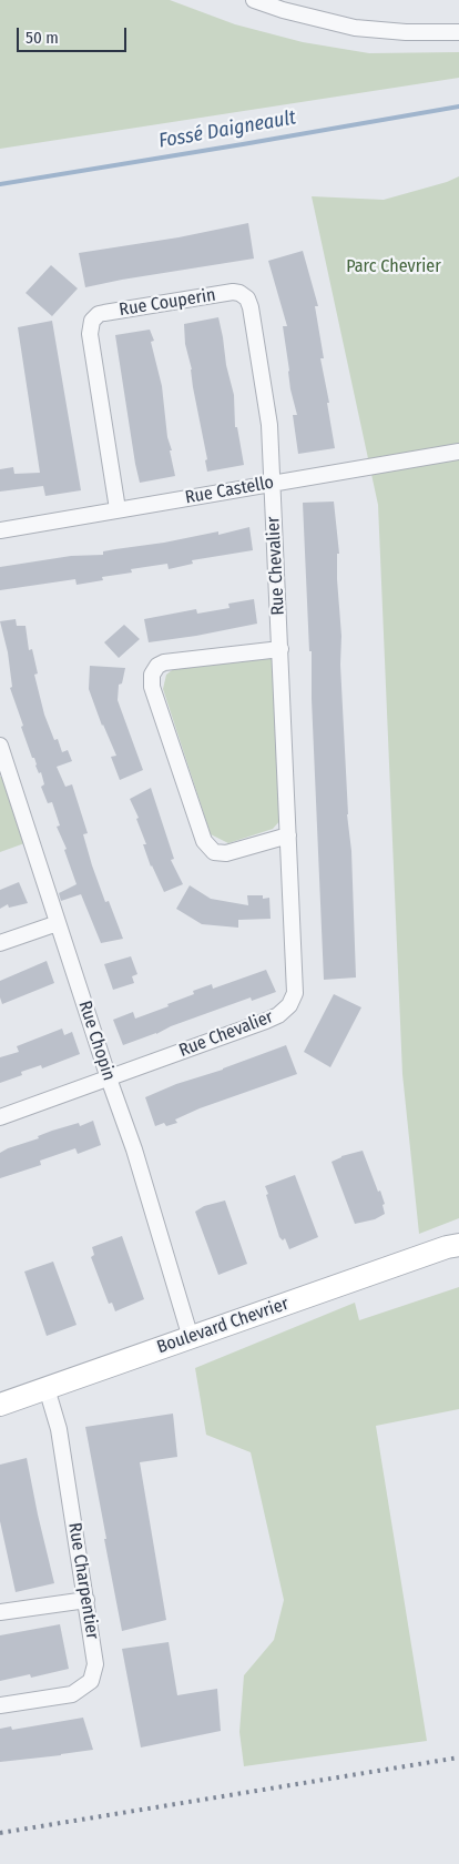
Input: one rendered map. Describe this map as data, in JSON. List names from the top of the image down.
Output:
{
  "streets": {
    "street": [
      "Rue Couperin",
      "Rue Castello",
      "Rue Chevalier",
      "Rue Chopin",
      "Boulevard Chevrier",
      "Rue Charpentier"
    ]
  },
  "crossings": [
    ["Rue Couperin", "Rue Castello"],
    ["Rue Couperin", "Rue Chevalier"],
    ["Rue Castello", "Rue Chevalier"],
    ["Rue Chevalier", "Rue Chopin"],
    ["Rue Chopin", "Boulevard Chevrier"],
    ["Boulevard Chevrier", "Rue Charpentier"]
  ],
  "water": ["Fossé Daigneault"],
  "parks": ["Parc Chevrier"],
  "scale_bar": "50 m"
}
